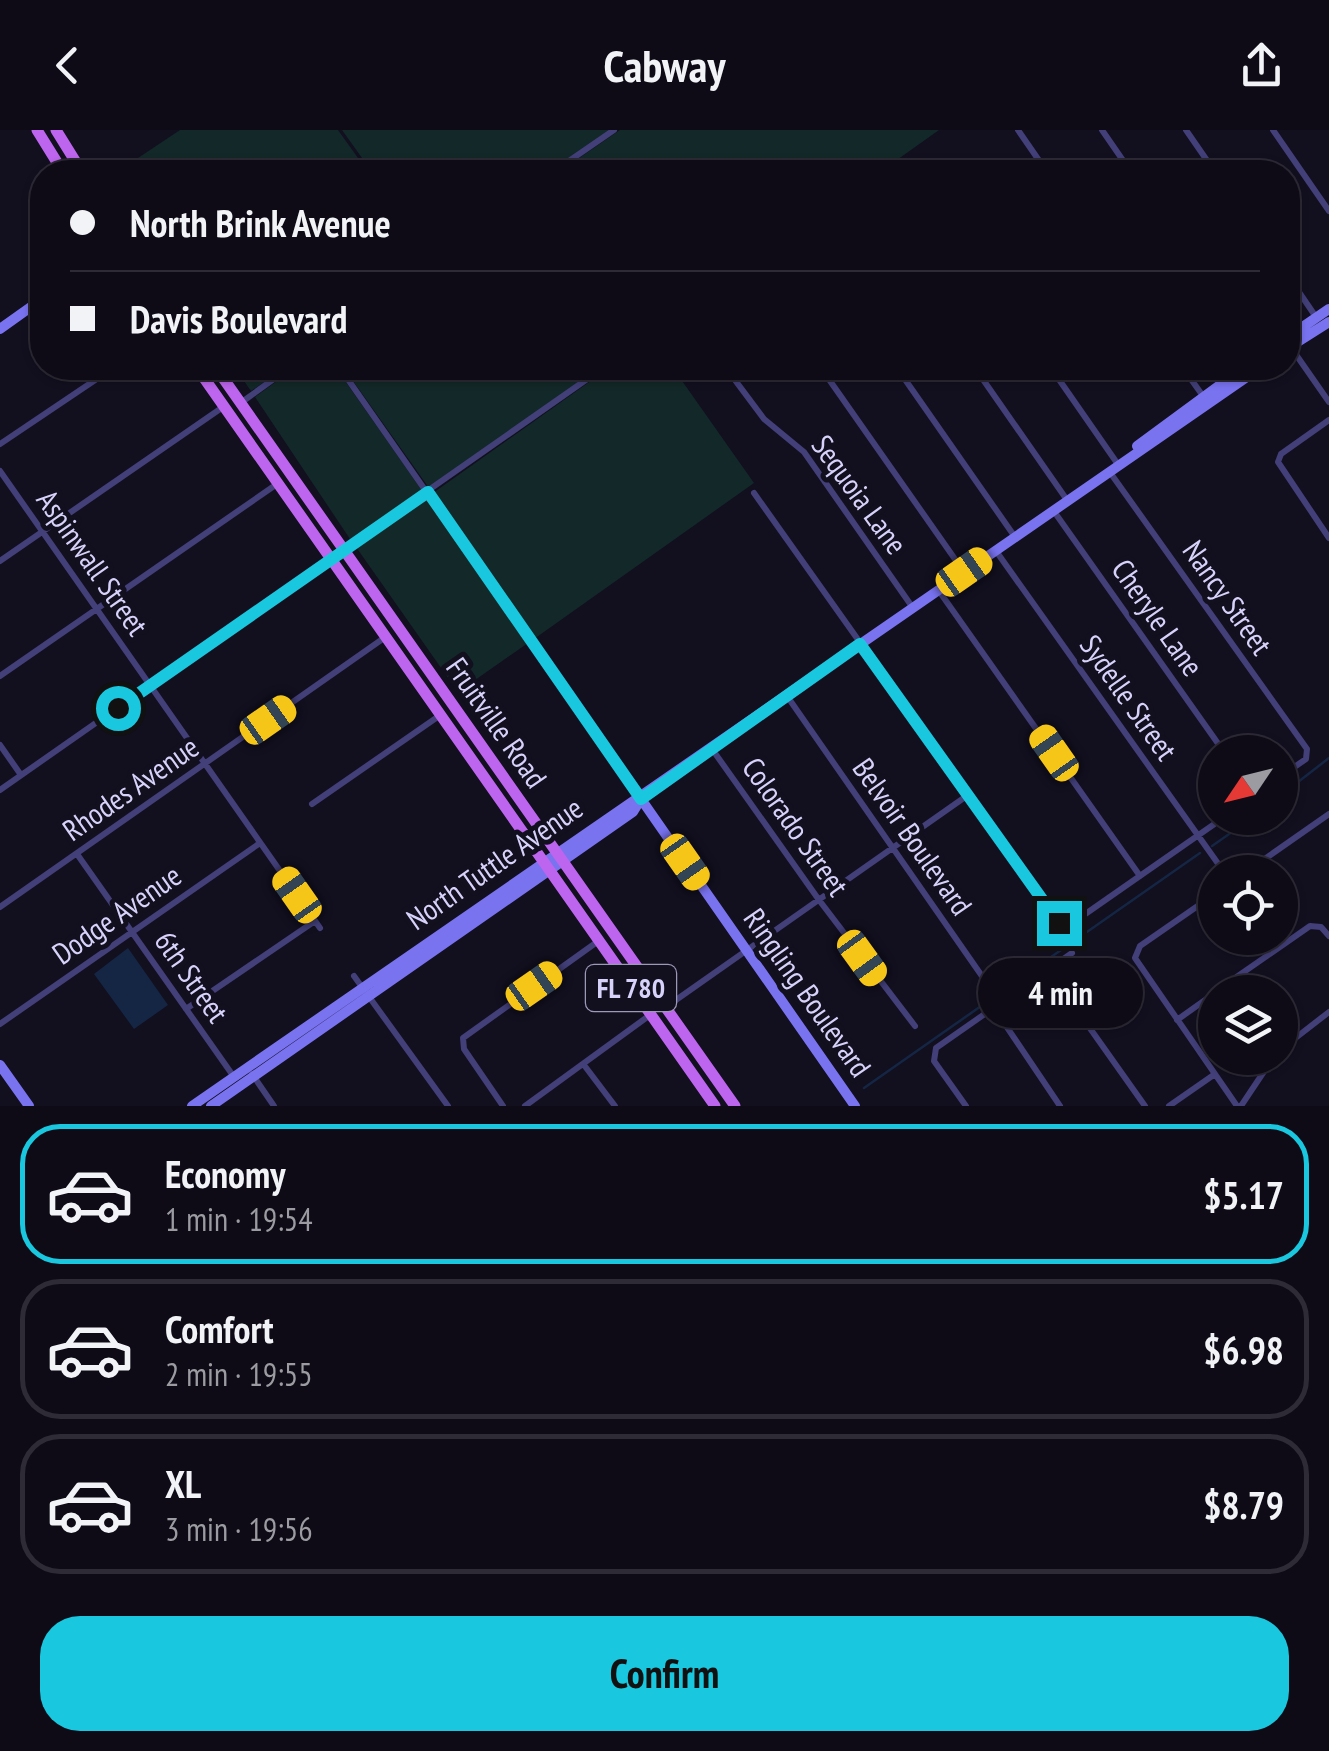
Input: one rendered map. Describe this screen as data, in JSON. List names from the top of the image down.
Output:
{
  "streets": {
    "main road": [
      "Fruitville Road",
      "North Tuttle Avenue",
      "FL 780",
      "Ringling Boulevard"
    ],
    "street": [
      "Sequoia Lane",
      "Aspinwall Street",
      "Nancy Street",
      "Cheryle Lane",
      "Sydelle Street",
      "Rhodes Avenue",
      "Colorado Street",
      "Belvoir Boulevard",
      "Dodge Avenue",
      "6th Street"
    ]
  },
  "crossings": [
    ["Sequoia Lane", "North Tuttle Avenue"],
    ["Aspinwall Street", "Rhodes Avenue"],
    ["Aspinwall Street", "Dodge Avenue"],
    ["Aspinwall Street", "6th Street"],
    ["Nancy Street", "North Tuttle Avenue"],
    ["Cheryle Lane", "North Tuttle Avenue"],
    ["Sydelle Street", "North Tuttle Avenue"],
    ["Fruitville Road", "Rhodes Avenue"],
    ["Fruitville Road", "North Tuttle Avenue"],
    ["Rhodes Avenue", "6th Street"],
    ["Colorado Street", "North Tuttle Avenue"],
    ["Belvoir Boulevard", "North Tuttle Avenue"],
    ["North Tuttle Avenue", "6th Street"],
    ["North Tuttle Avenue", "Ringling Boulevard"],
    ["Dodge Avenue", "6th Street"]
  ],
  "north": "bottom left",
  "page": {
    "header": "Cabway",
    "banner": ["North Brink Avenue", "Davis Boulevard"],
    "bubble": "4 min",
    "list": [
      {
        "name": "Economy",
        "note": "1 min · 19:54",
        "value": "$5.17"
      },
      {
        "name": "Comfort",
        "note": "2 min · 19:55",
        "value": "$6.98"
      },
      {
        "name": "XL",
        "note": "3 min · 19:56",
        "value": "$8.79"
      }
    ],
    "buttons": "Confirm"
  }
}
